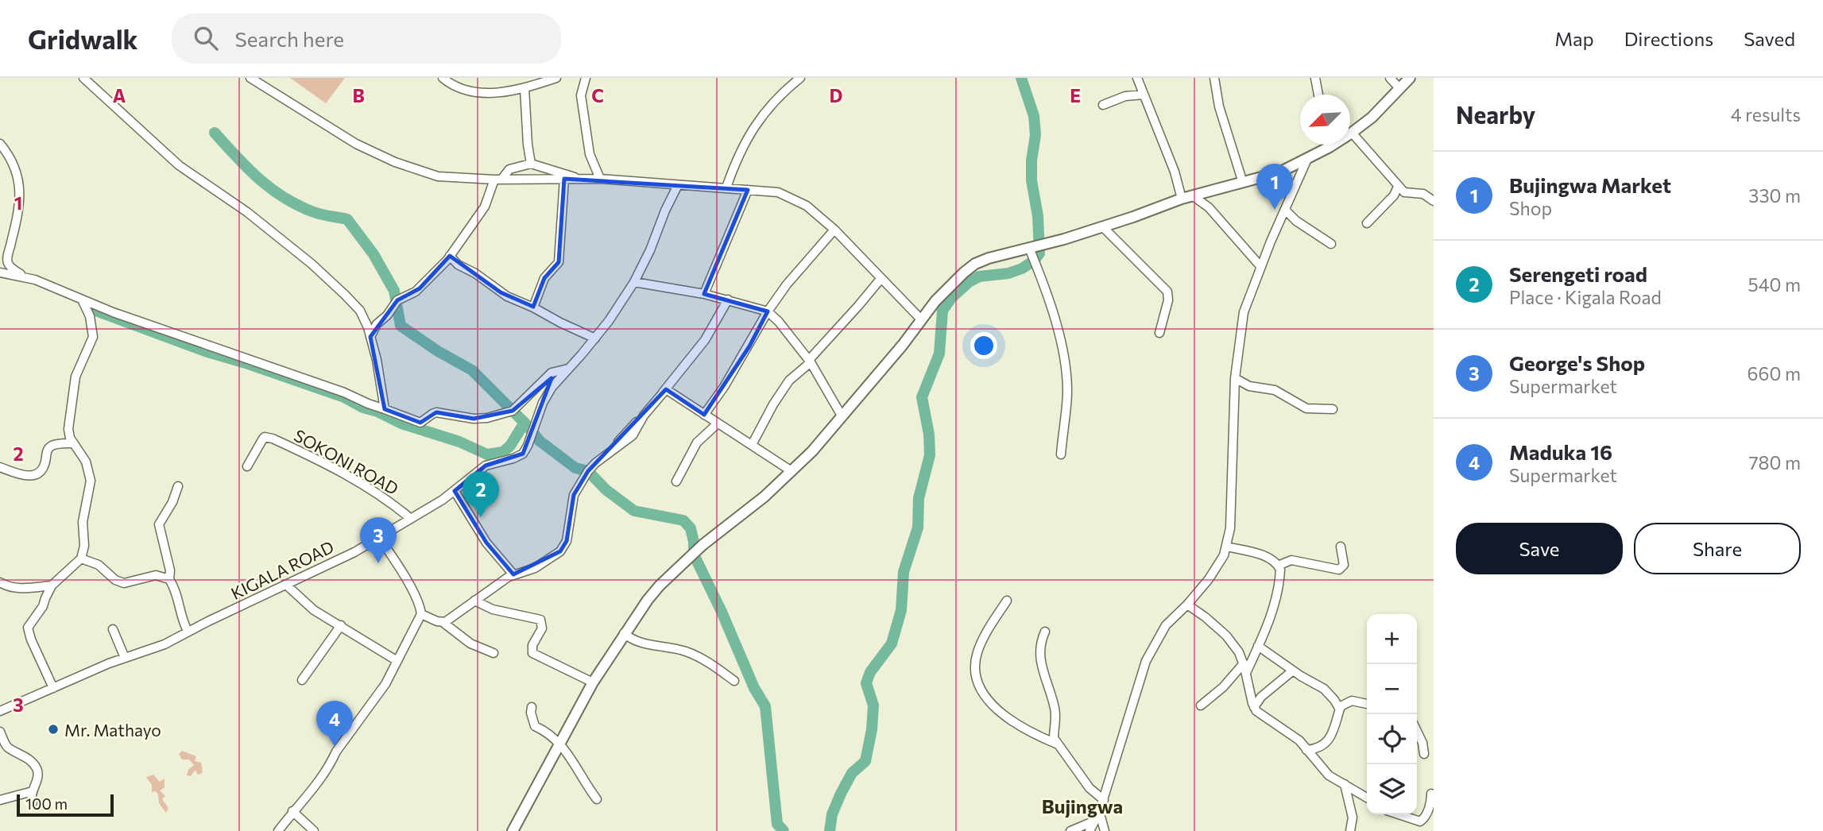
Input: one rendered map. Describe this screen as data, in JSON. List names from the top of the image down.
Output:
{
  "streets": {
    "street": ["SOKONI ROAD", "KIGALA ROAD"]
  },
  "crossings": [
    ["SOKONI ROAD", "KIGALA ROAD"]
  ],
  "districts": ["Bujingwa"],
  "places": ["Mr. Mathayo"],
  "scale_bar": "100 m",
  "north": "bottom left",
  "page": {
    "header": "Gridwalk",
    "search": "Search here",
    "nav": ["Map", "Directions", "Saved"],
    "heading": ["Nearby", "4 results"],
    "list": [
      {
        "mark": "1",
        "name": "Bujingwa Market",
        "note": "Shop",
        "value": "330 m"
      },
      {
        "mark": "2",
        "name": "Serengeti road",
        "note": "Place · Kigala Road",
        "value": "540 m"
      },
      {
        "mark": "3",
        "name": "George's Shop",
        "note": "Supermarket",
        "value": "660 m"
      },
      {
        "mark": "4",
        "name": "Maduka 16",
        "note": "Supermarket",
        "value": "780 m"
      }
    ],
    "pins": [
      "1",
      "2",
      "3",
      "4"
    ],
    "buttons": ["Save", "Share"],
    "map_buttons": ["+", "−"],
    "scale": "100 m"
  },
  "grid": {
    "columns": [
      "A",
      "B",
      "C",
      "D",
      "E"
    ],
    "rows": ["1", "2", "3"]
  }
}
